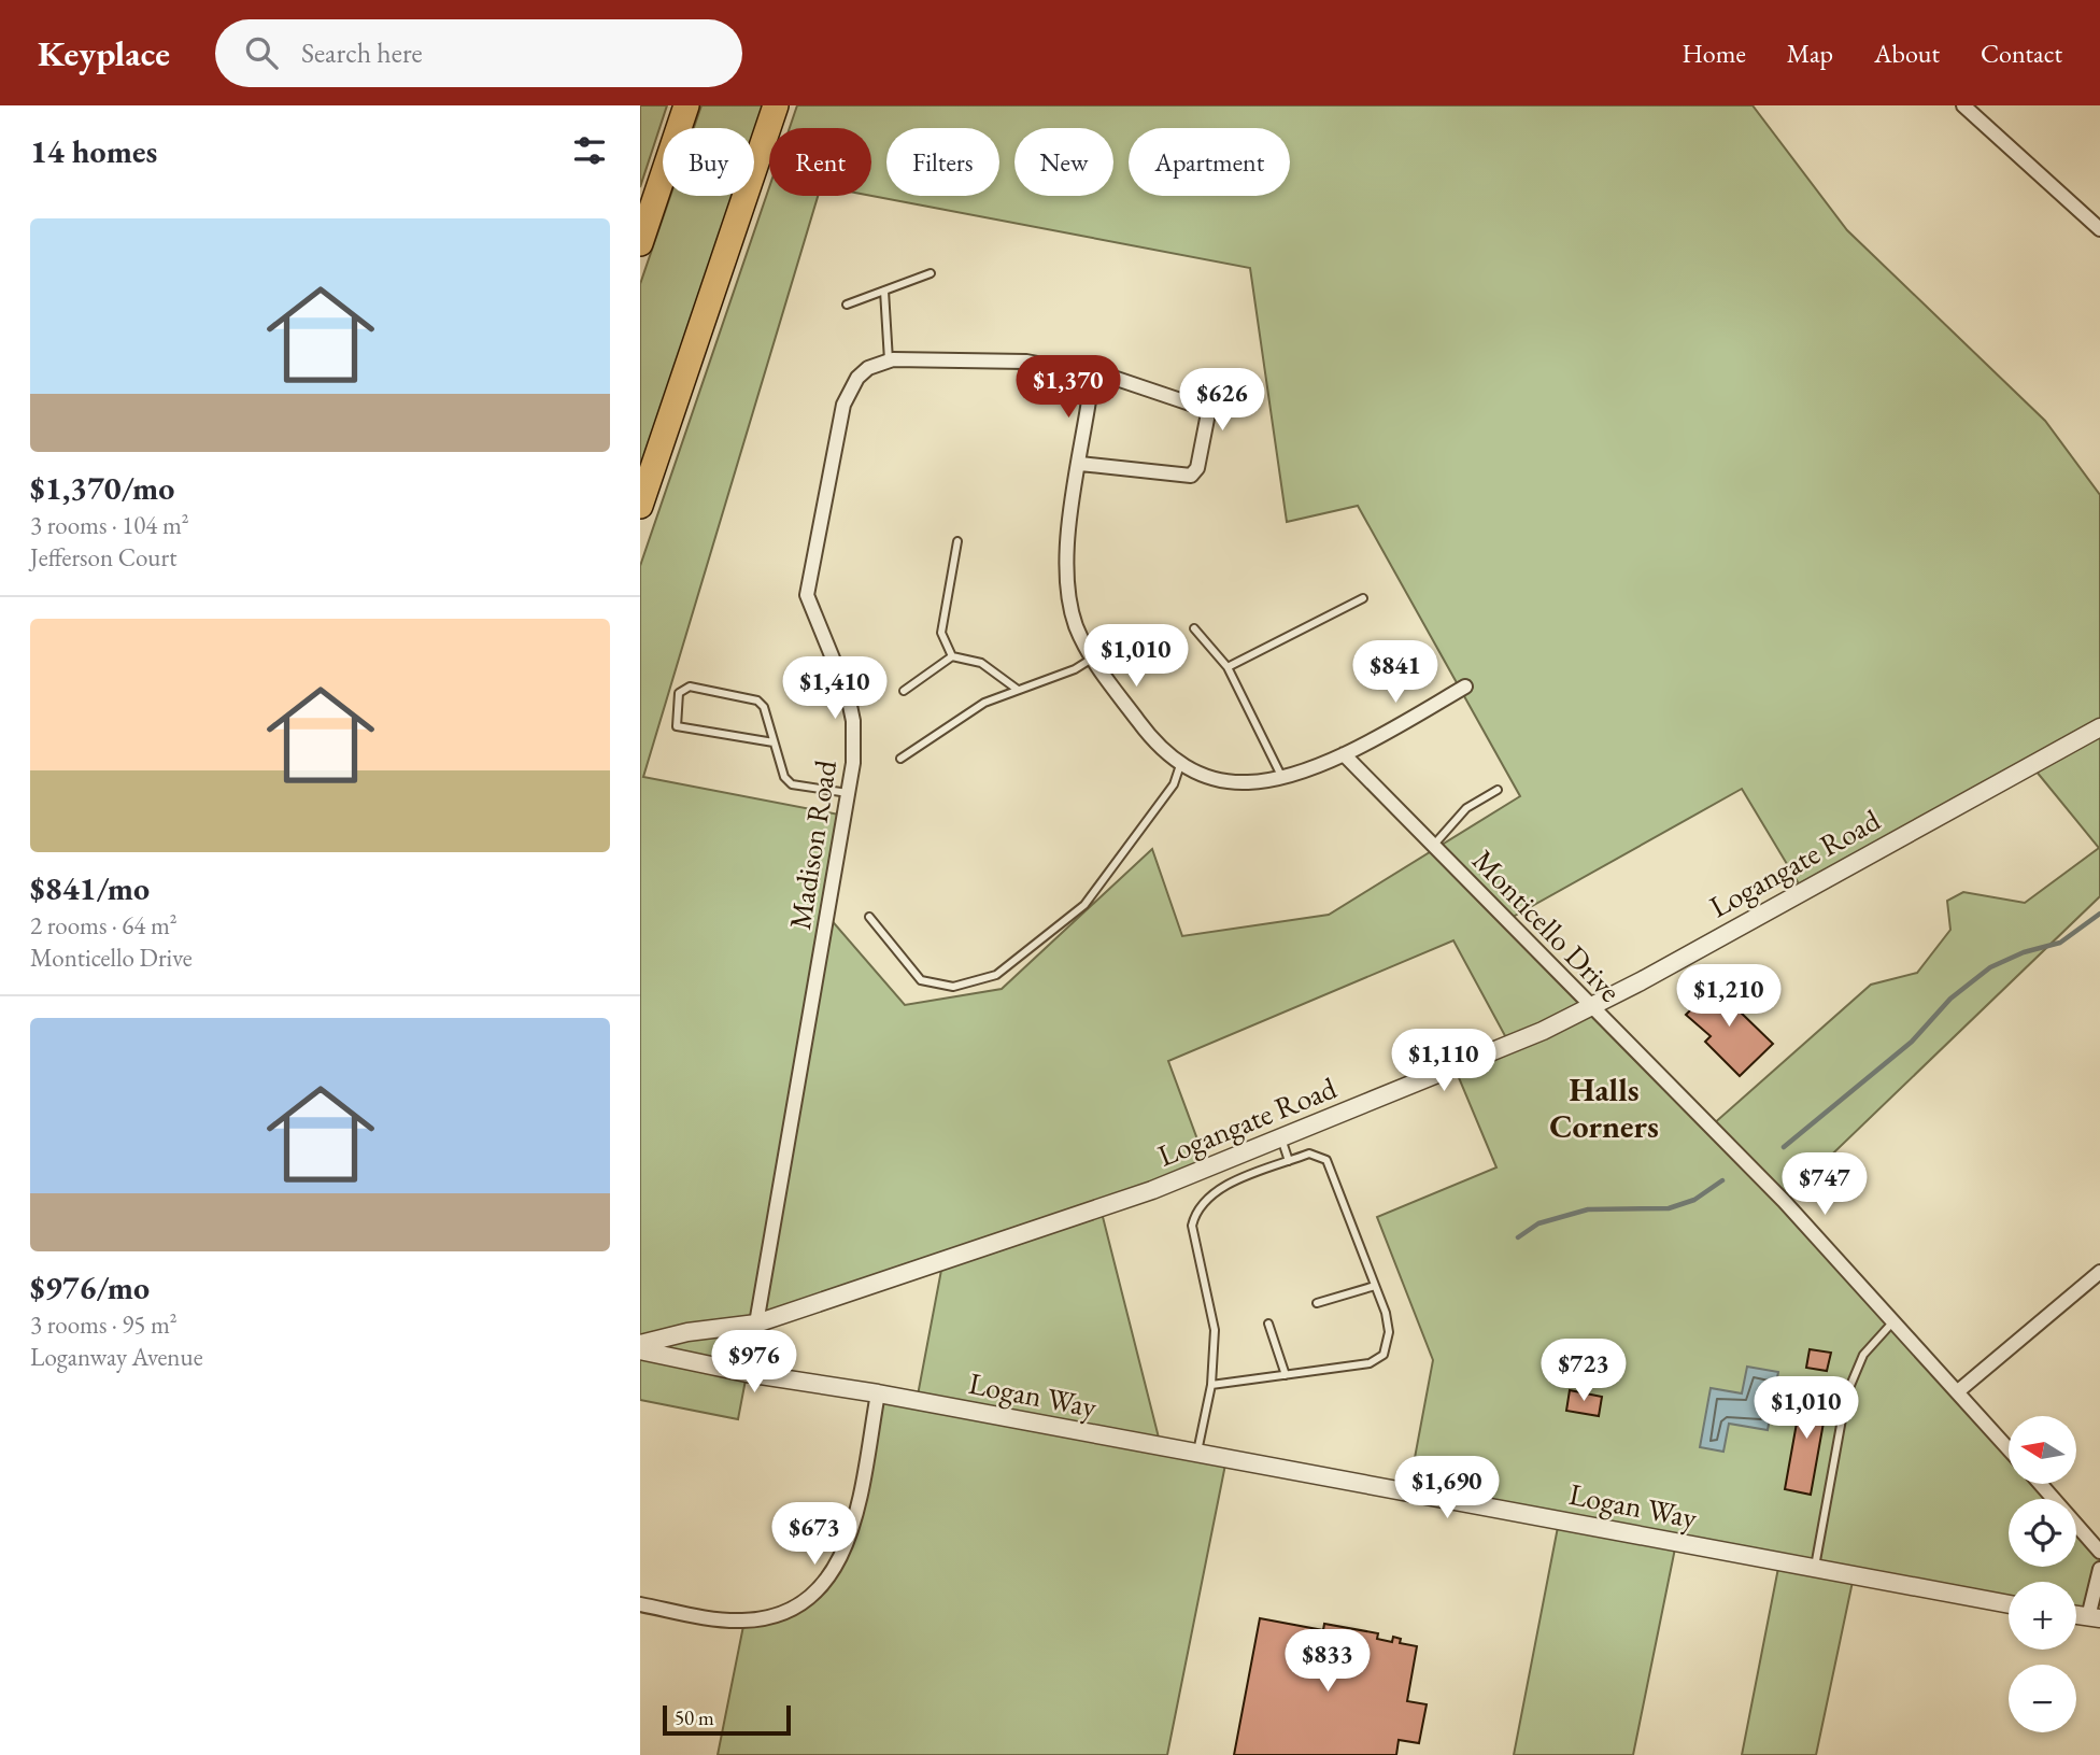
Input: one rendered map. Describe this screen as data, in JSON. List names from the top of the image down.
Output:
{
  "streets": {
    "street": [
      "Madison Road",
      "Logangate Road",
      "Monticello Drive",
      "Logan Way"
    ]
  },
  "crossings": [
    ["Madison Road", "Logangate Road"],
    ["Logangate Road", "Monticello Drive"]
  ],
  "districts": ["Halls Corners"],
  "scale_bar": "50 m",
  "north": "left",
  "page": {
    "header": "Keyplace",
    "search": "Search here",
    "nav": [
      "Home",
      "Map",
      "About",
      "Contact"
    ],
    "heading": "14 homes",
    "chip": [
      "Buy",
      "Rent",
      "Filters",
      "New",
      "Apartment"
    ],
    "list": [
      {
        "name": "$1,370/mo",
        "note": "3 rooms · 104 m² · Jefferson Court"
      },
      {
        "name": "$841/mo",
        "note": "2 rooms · 64 m² · Monticello Drive"
      },
      {
        "name": "$976/mo",
        "note": "3 rooms · 95 m² · Loganway Avenue"
      }
    ],
    "price": [
      "$1,370",
      "$626",
      "$1,010",
      "$841",
      "$1,410",
      "$1,210",
      "$1,110",
      "$747",
      "$976",
      "$723",
      "$1,010",
      "$1,690",
      "$673",
      "$833"
    ],
    "map_buttons": ["+", "−"],
    "scale": "50 m"
  }
}
